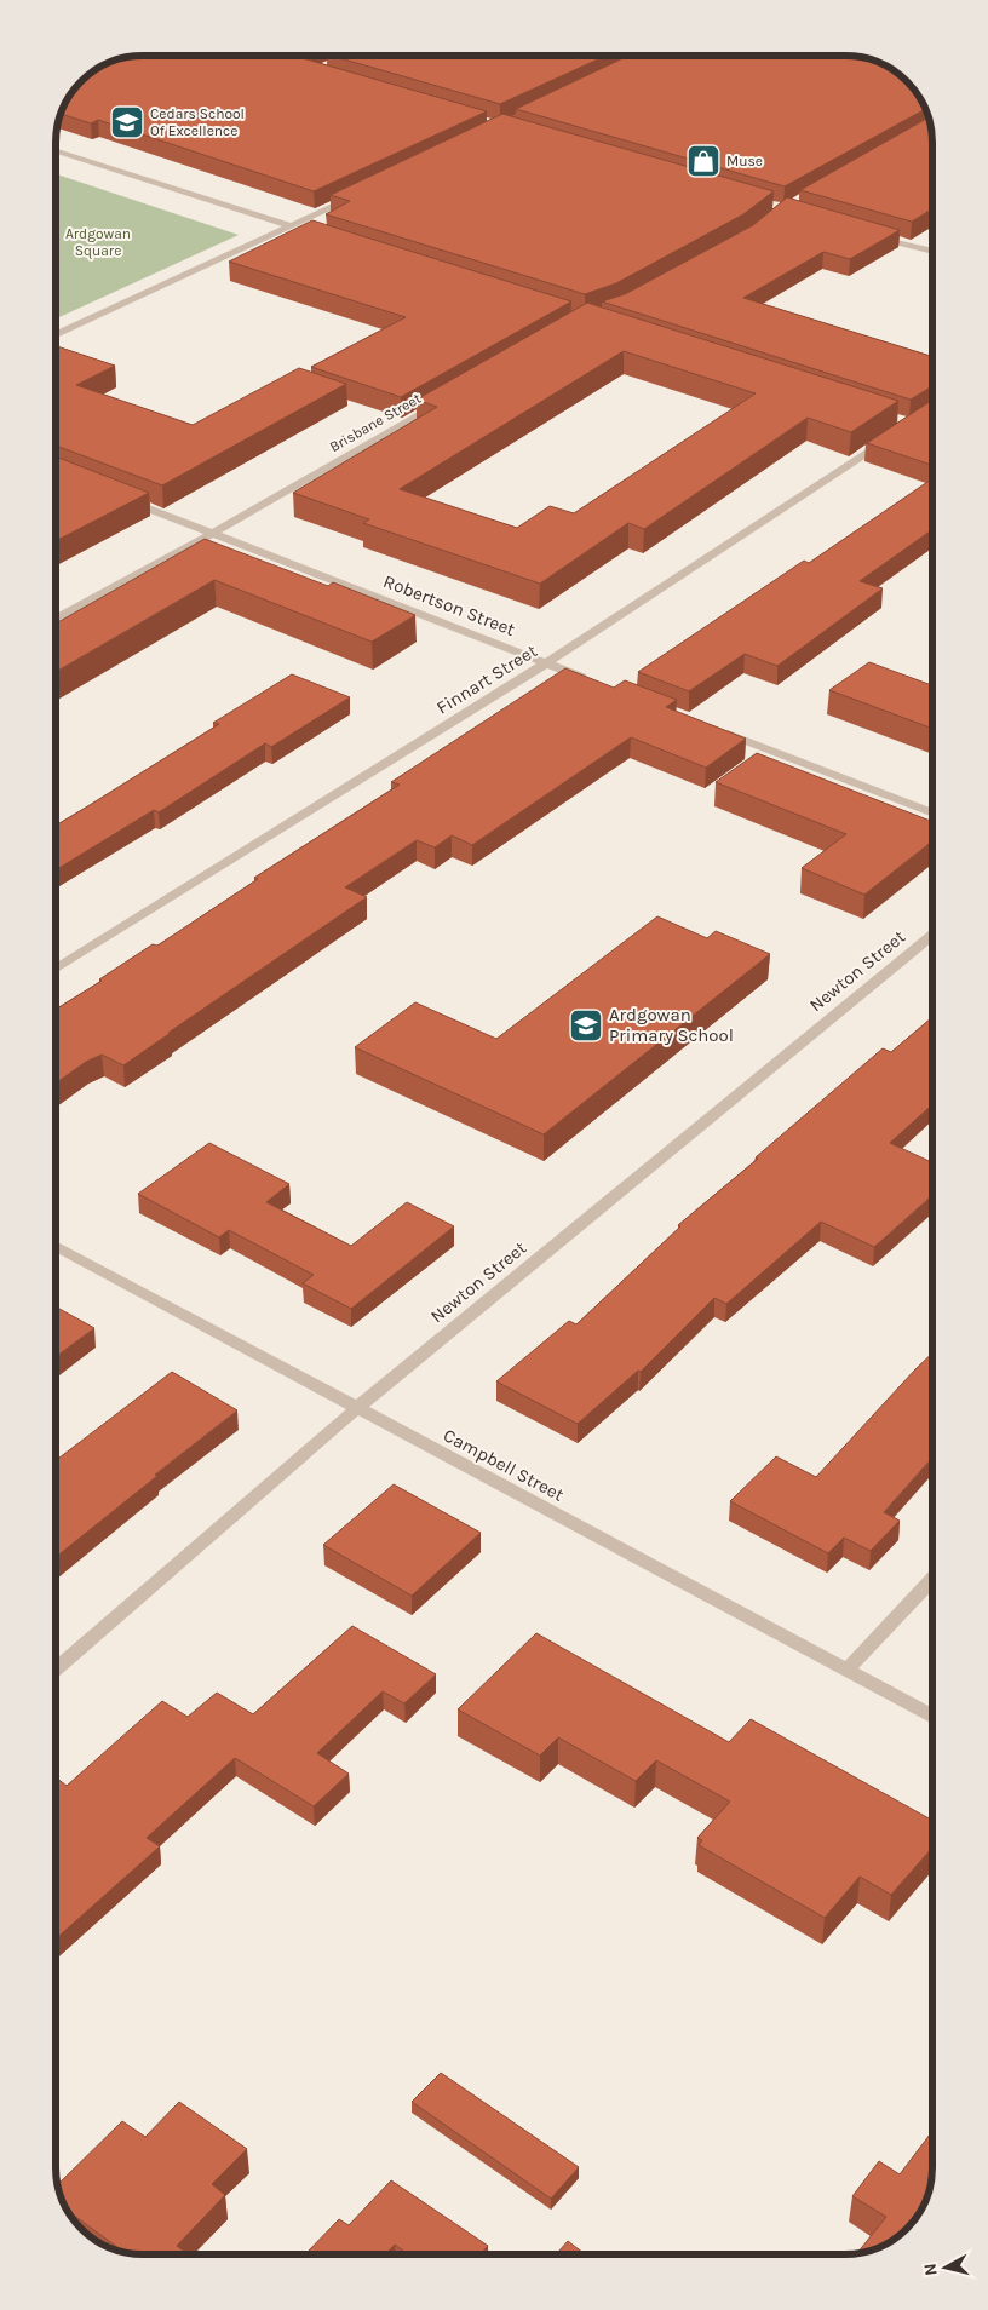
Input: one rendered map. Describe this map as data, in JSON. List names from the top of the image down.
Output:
{
  "streets": {
    "street": [
      "Brisbane Street",
      "Robertson Street",
      "Finnart Street",
      "Newton Street",
      "Campbell Street"
    ]
  },
  "crossings": [
    ["Brisbane Street", "Robertson Street"],
    ["Robertson Street", "Finnart Street"],
    ["Newton Street", "Campbell Street"]
  ],
  "parks": ["Ardgowan Square"],
  "places": {
    "school or university": ["Cedars School Of Excellence", "Ardgowan Primary School"],
    "shop": ["Muse"]
  },
  "north": "left"
}
